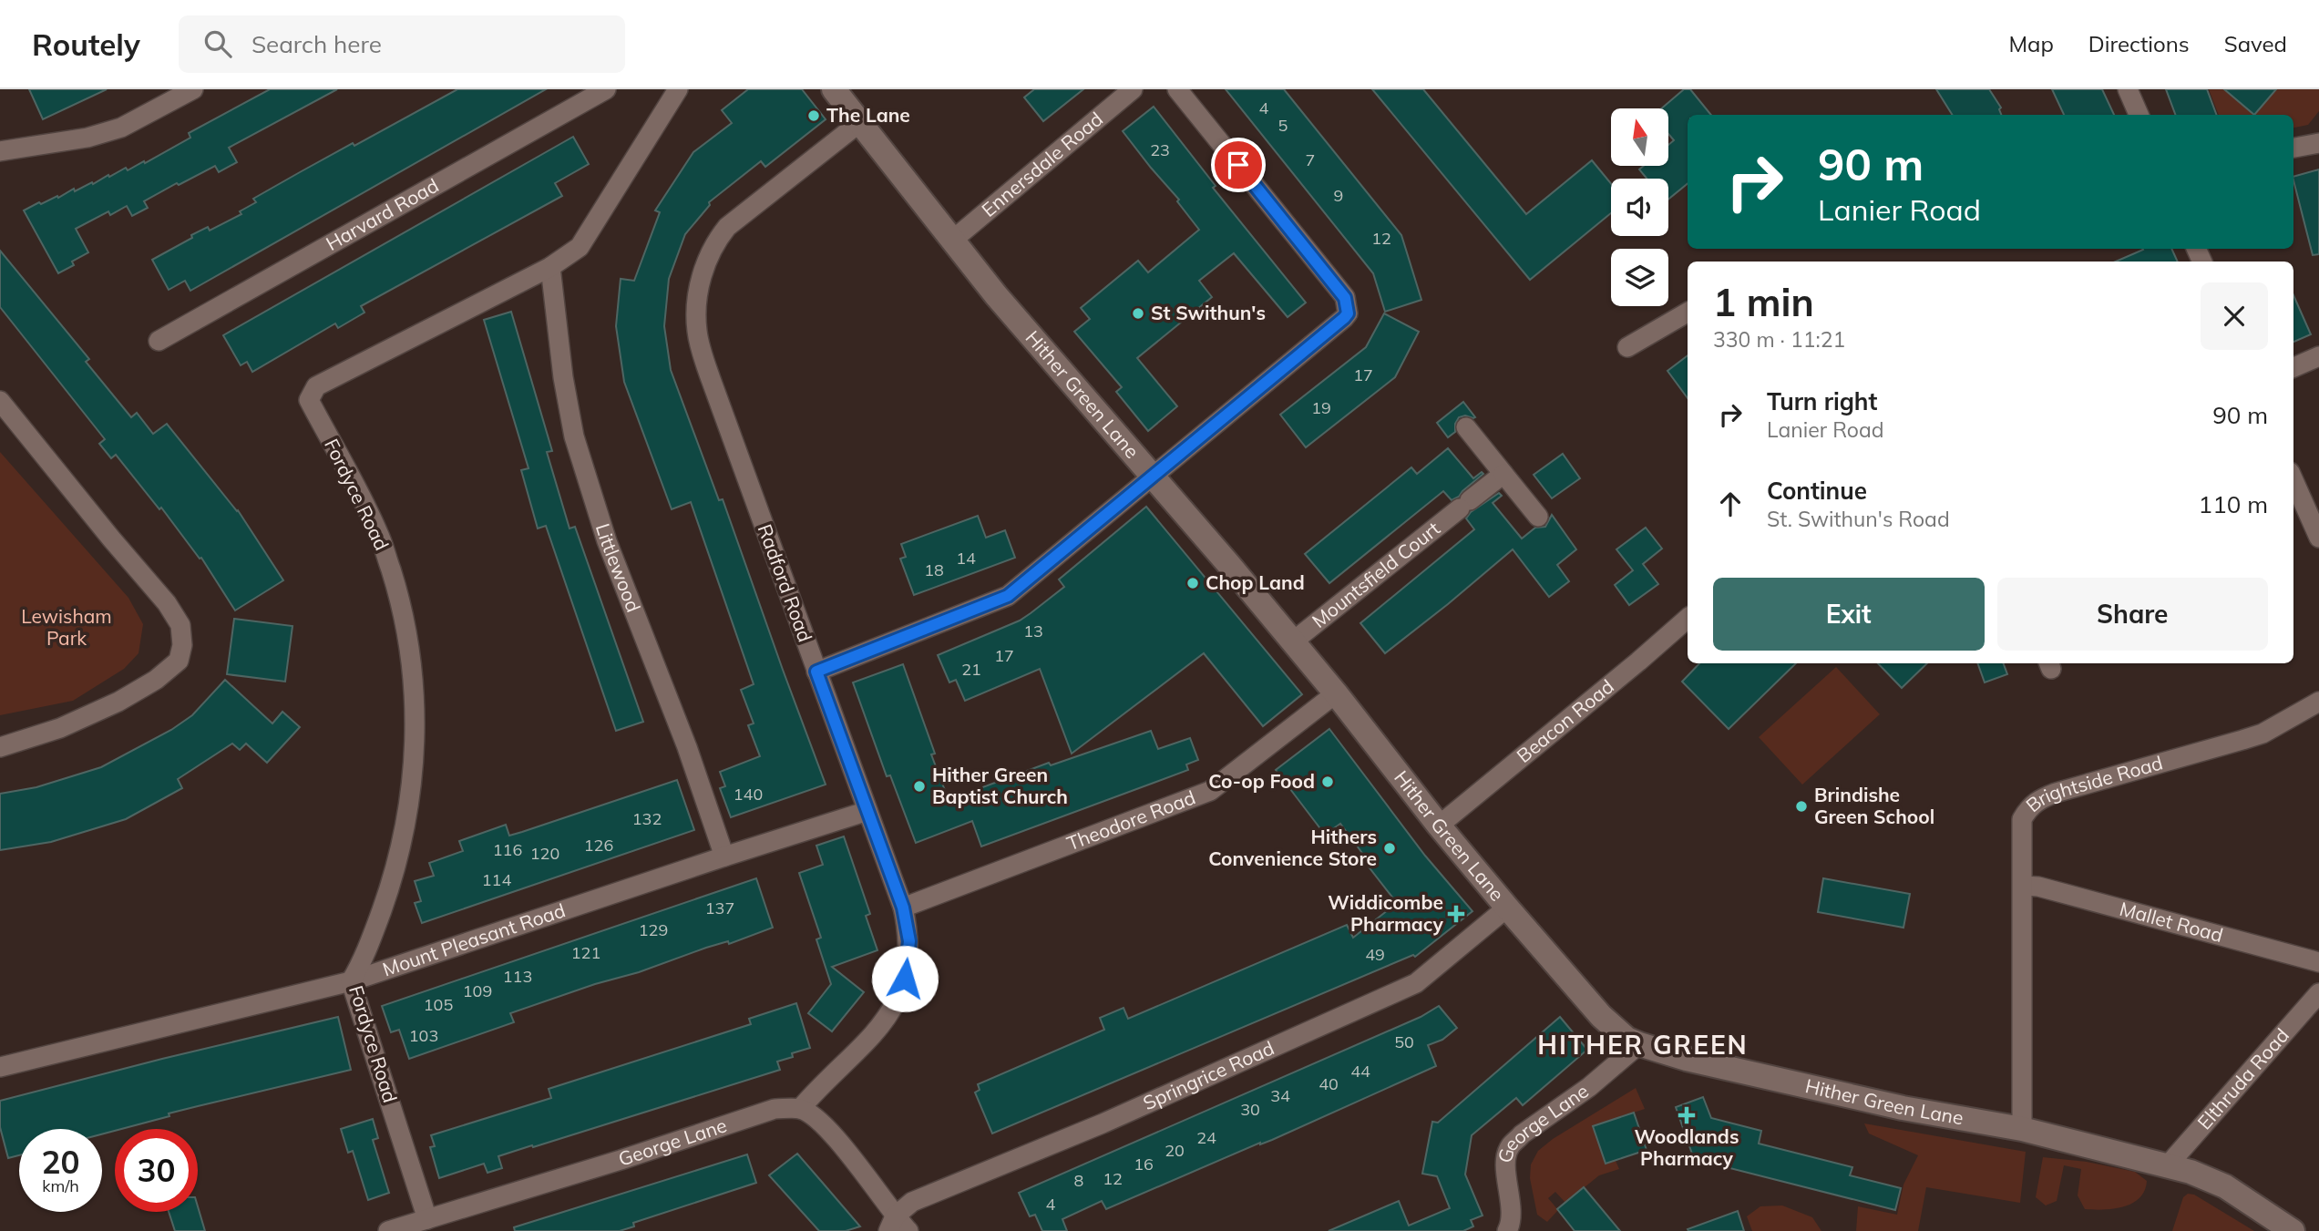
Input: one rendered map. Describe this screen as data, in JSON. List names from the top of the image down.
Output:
{
  "streets": {
    "street": [
      "Ennersdale Road",
      "Harvard Road",
      "Hither Green Lane",
      "Fordyce Road",
      "Littlewood",
      "Mountsfield Court",
      "Radford Road",
      "Beacon Road",
      "Brightside Road",
      "Theodore Road",
      "Mallet Road",
      "Mount Pleasant Road",
      "Springrice Road",
      "Elthruda Road",
      "George Lane"
    ]
  },
  "crossings": [
    ["Ennersdale Road", "Hither Green Lane"],
    ["Hither Green Lane", "Mountsfield Court"],
    ["Hither Green Lane", "Radford Road"],
    ["Hither Green Lane", "Beacon Road"],
    ["Hither Green Lane", "Brightside Road"],
    ["Hither Green Lane", "Theodore Road"],
    ["Hither Green Lane", "Springrice Road"],
    ["Hither Green Lane", "Elthruda Road"],
    ["Hither Green Lane", "George Lane"],
    ["Fordyce Road", "Littlewood"],
    ["Fordyce Road", "Mount Pleasant Road"],
    ["Fordyce Road", "George Lane"],
    ["Littlewood", "Mount Pleasant Road"],
    ["Radford Road", "Theodore Road"],
    ["Radford Road", "Mount Pleasant Road"],
    ["Radford Road", "George Lane"],
    ["Brightside Road", "Mallet Road"]
  ],
  "districts": ["HITHER GREEN"],
  "parks": ["Lewisham Park"],
  "places": {
    "other": [
      "The Lane",
      "St Swithun's",
      "Chop Land",
      "Co-op Food",
      "Hither Green Baptist Church",
      "Brindishe Green School",
      "Hithers Convenience Store"
    ],
    "health": ["Widdicombe Pharmacy", "Woodlands Pharmacy"]
  },
  "house_numbers": [
    "4",
    "5",
    "23",
    "7",
    "9",
    "12",
    "17",
    "19",
    "14",
    "18",
    "13",
    "17",
    "21",
    "140",
    "132",
    "126",
    "116",
    "120",
    "114",
    "137",
    "129",
    "121",
    "49",
    "113",
    "109",
    "105",
    "103",
    "50",
    "44",
    "40",
    "34",
    "30",
    "24",
    "20",
    "16",
    "12",
    "8",
    "4"
  ],
  "north": "top",
  "page": {
    "header": "Routely",
    "search": "Search here",
    "nav": ["Map", "Directions", "Saved"],
    "turn": ["90 m", "Lanier Road"],
    "heading": ["1 min", "330 m · 11:21"],
    "list": [
      {
        "name": "Turn right",
        "note": "Lanier Road",
        "value": "90 m"
      },
      {
        "name": "Continue",
        "note": "St. Swithun's Road",
        "value": "110 m"
      }
    ],
    "buttons": ["Exit", "Share"],
    "speed": "20 km/h",
    "limit": "30"
  }
}
